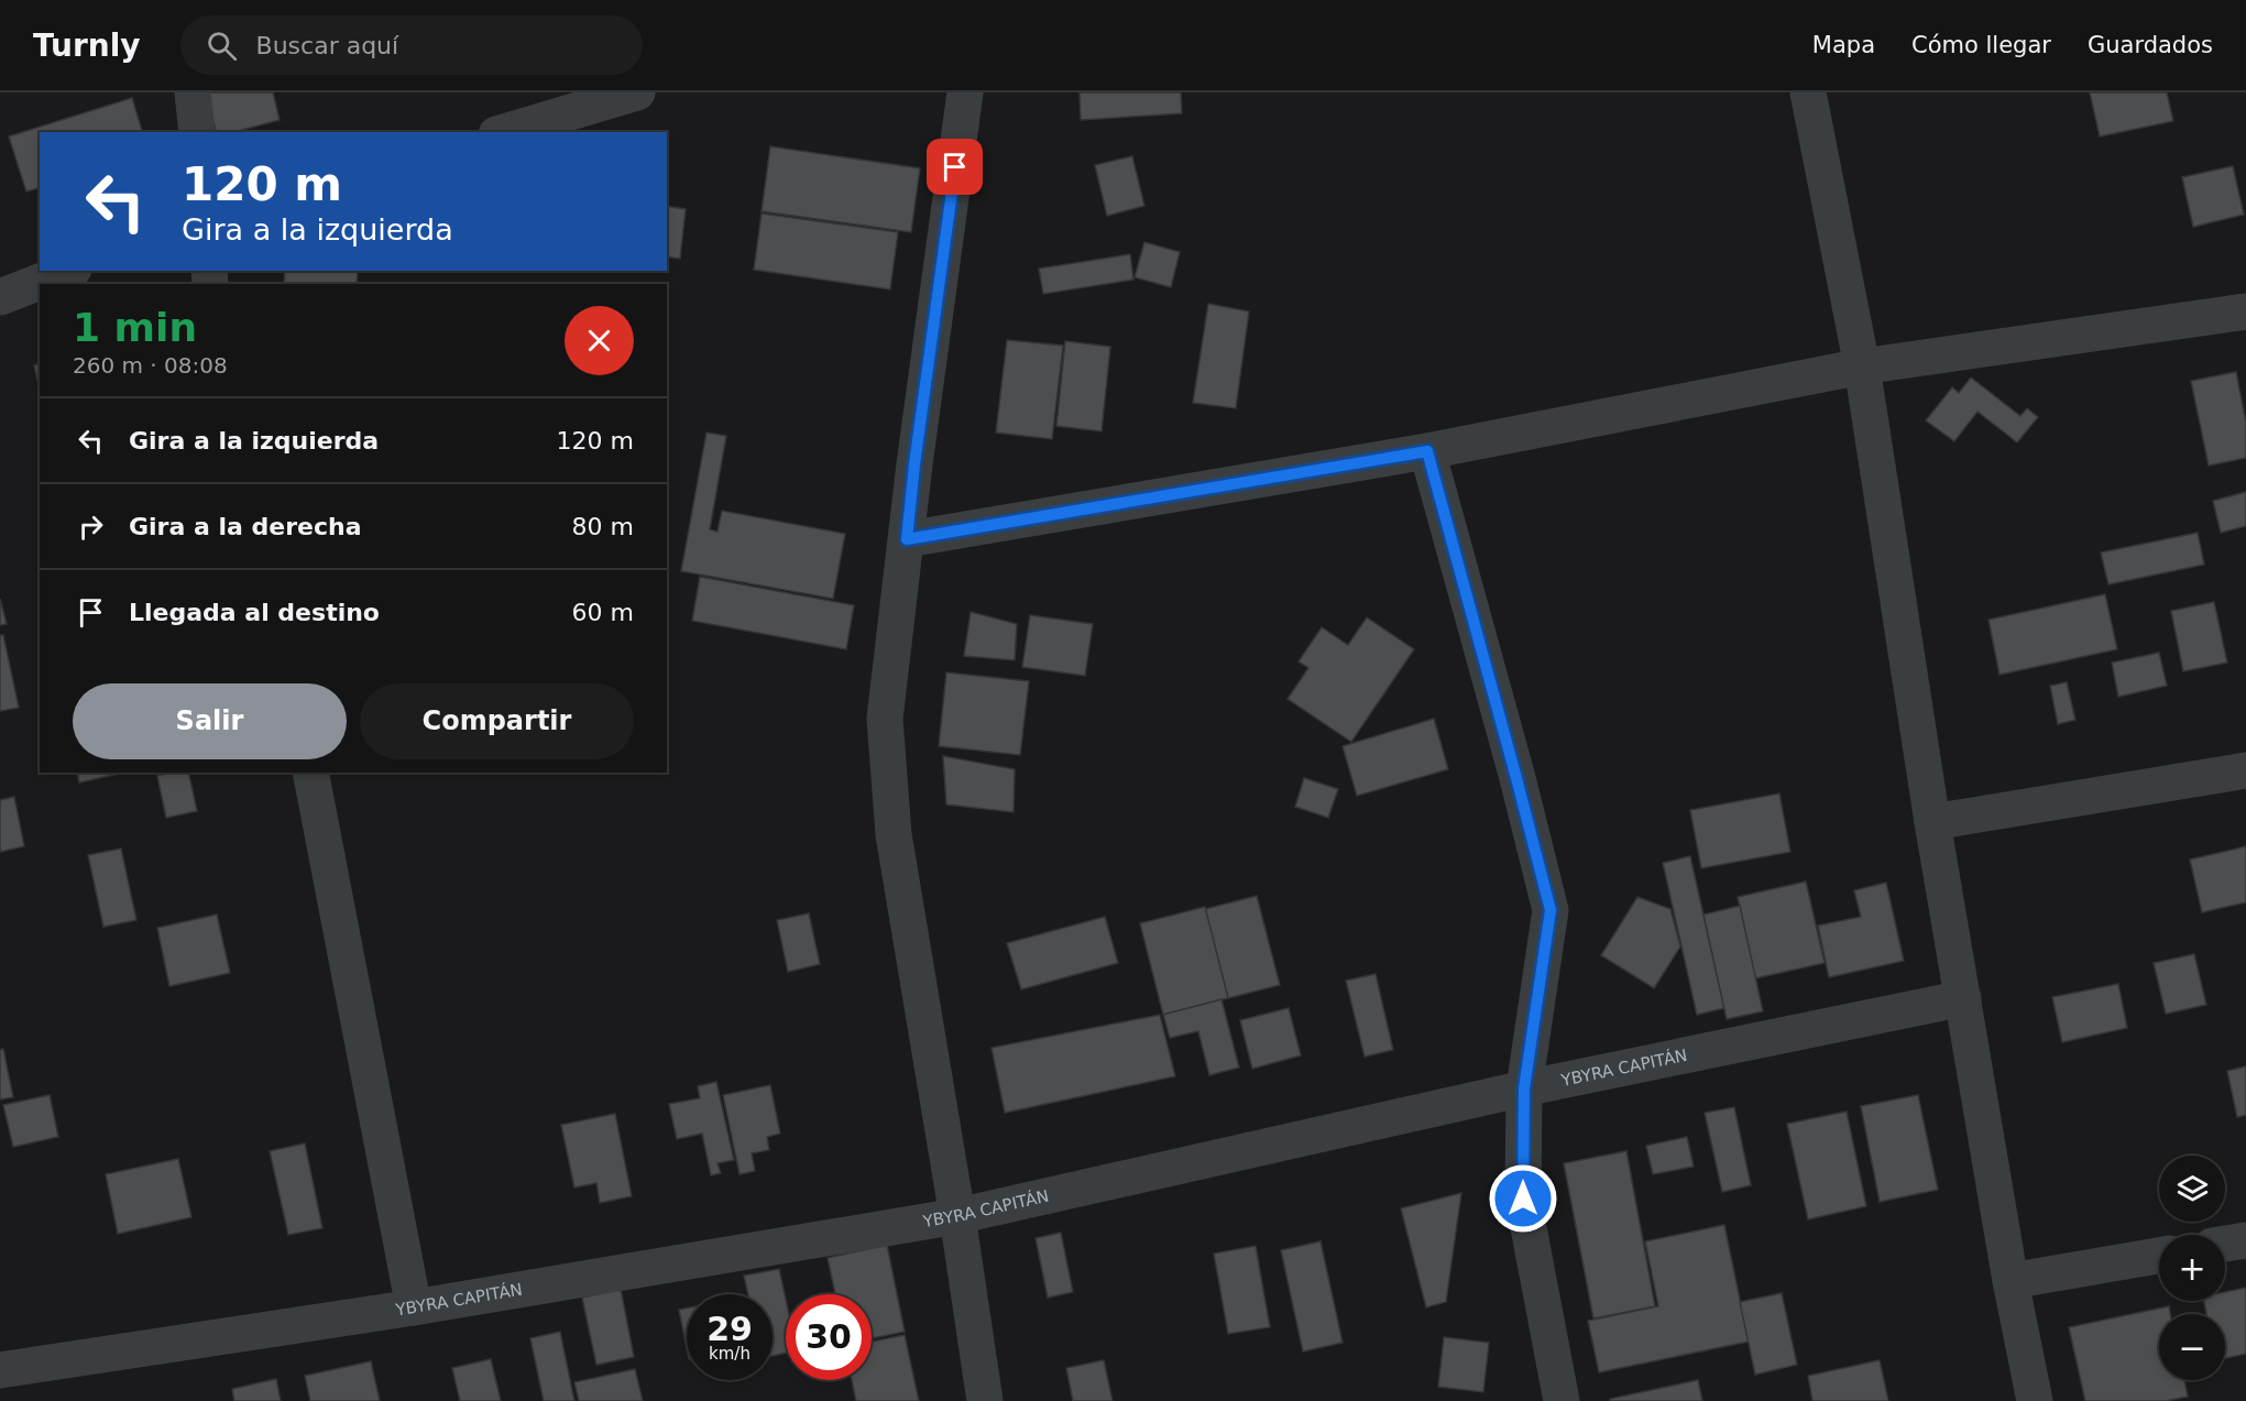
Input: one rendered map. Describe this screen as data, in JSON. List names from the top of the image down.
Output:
{
  "streets": {
    "street": ["YBYRA CAPITÁN"]
  },
  "page": {
    "header": "Turnly",
    "search": "Buscar aquí",
    "nav": ["Mapa", "Cómo llegar", "Guardados"],
    "turn": ["120 m", "Gira a la izquierda"],
    "heading": ["1 min", "260 m · 08:08"],
    "list": [
      {
        "name": "Gira a la izquierda",
        "value": "120 m"
      },
      {
        "name": "Gira a la derecha",
        "value": "80 m"
      },
      {
        "name": "Llegada al destino",
        "value": "60 m"
      }
    ],
    "buttons": ["Salir", "Compartir"],
    "map_buttons": ["+", "−"],
    "speed": "29 km/h",
    "limit": "30"
  }
}
